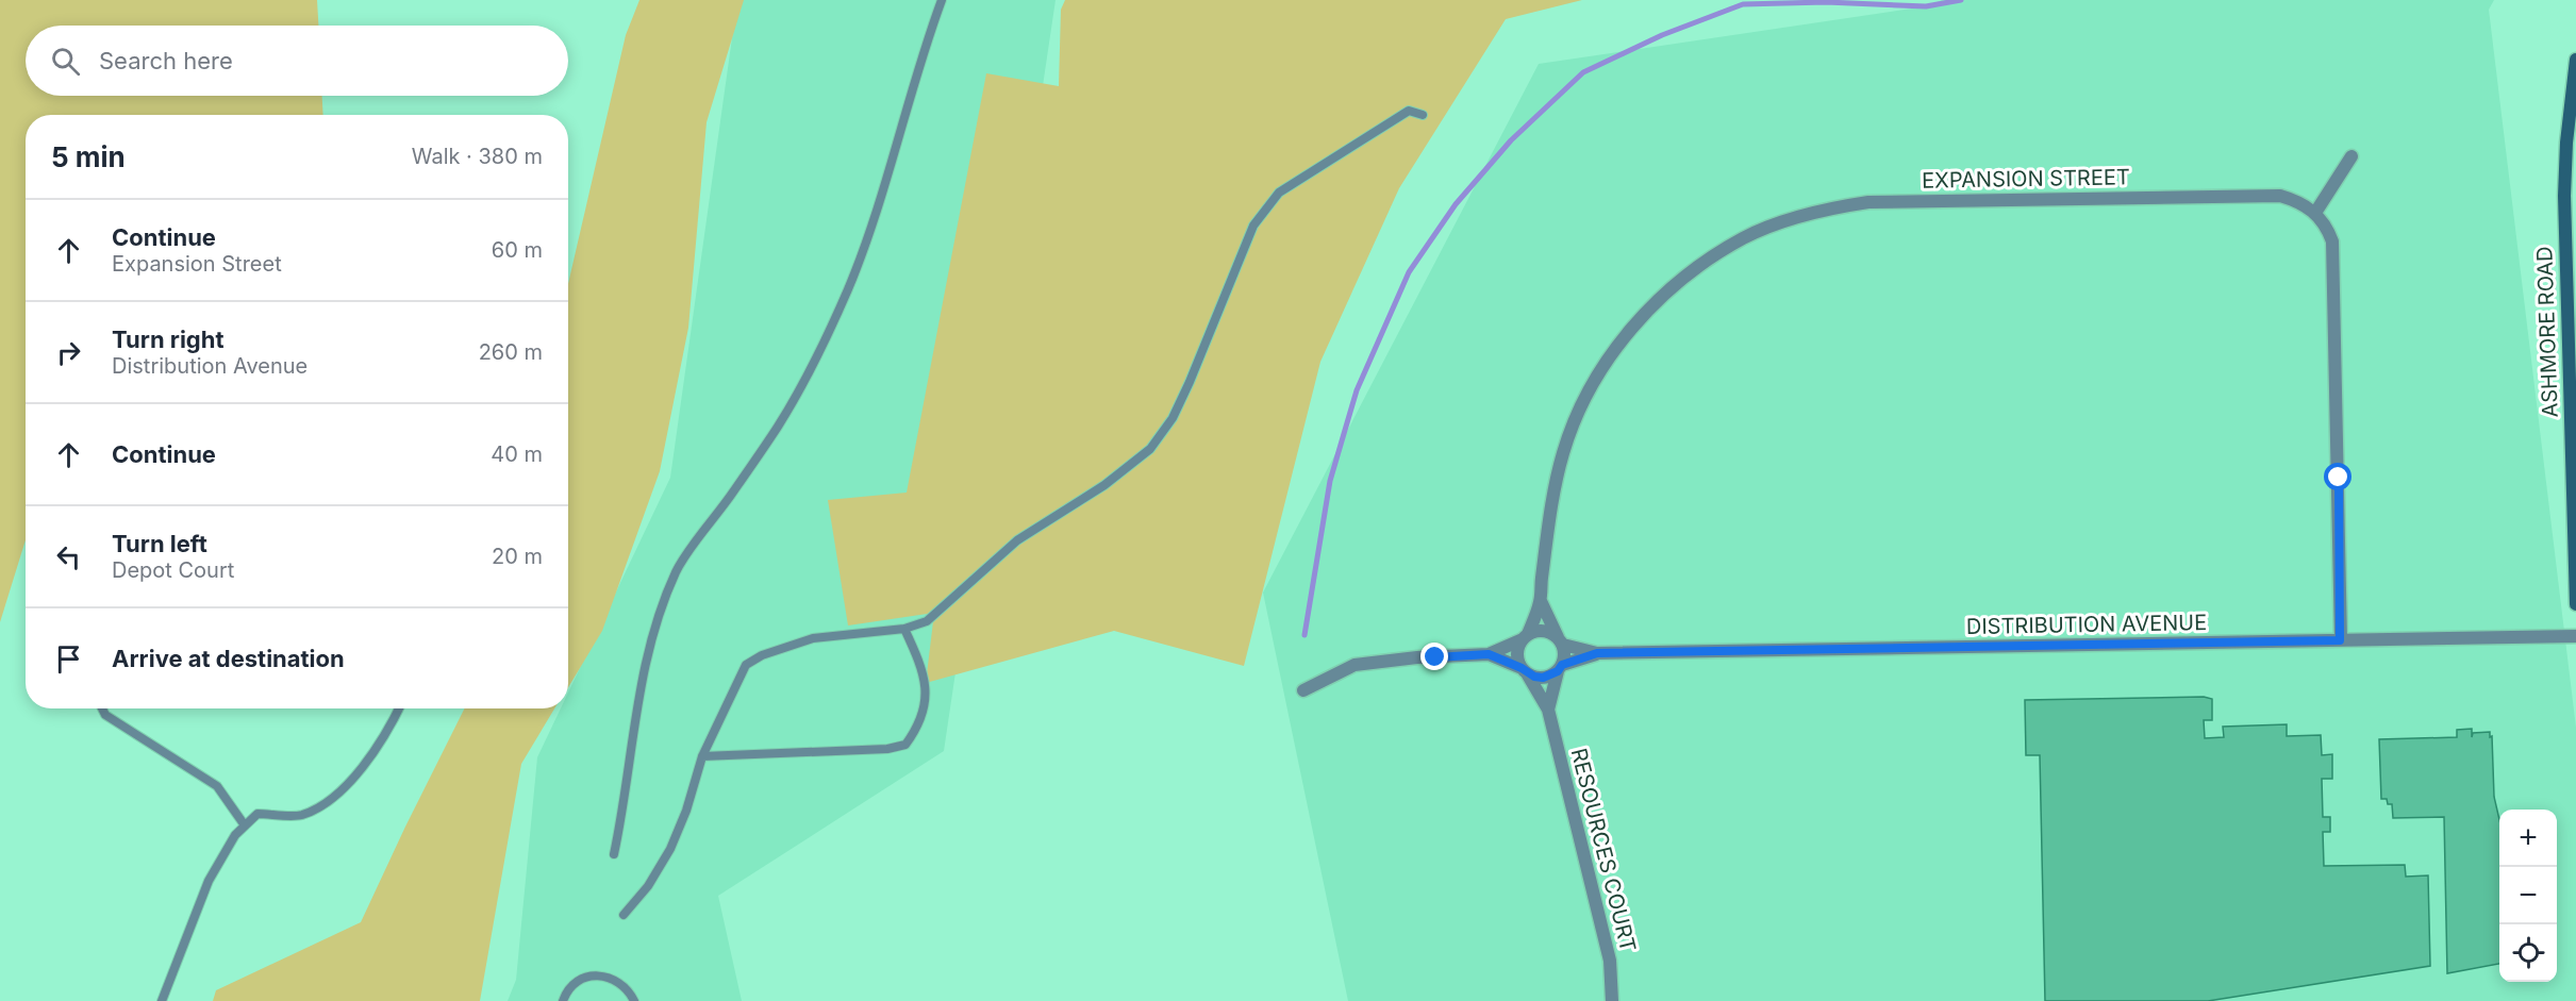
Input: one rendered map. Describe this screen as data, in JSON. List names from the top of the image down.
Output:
{
  "streets": {
    "main road": ["ASHMORE ROAD"],
    "street": ["EXPANSION STREET", "DISTRIBUTION AVENUE", "RESOURCES COURT"]
  },
  "page": {
    "search": "Search here",
    "heading": ["5 min", "Walk · 380 m"],
    "list": [
      ["Continue", "Expansion Street", "60 m"],
      ["Turn right", "Distribution Avenue", "260 m"],
      ["Continue", "40 m"],
      ["Turn left", "Depot Court", "20 m"],
      "Arrive at destination"
    ],
    "map_buttons": ["+", "−"]
  }
}
